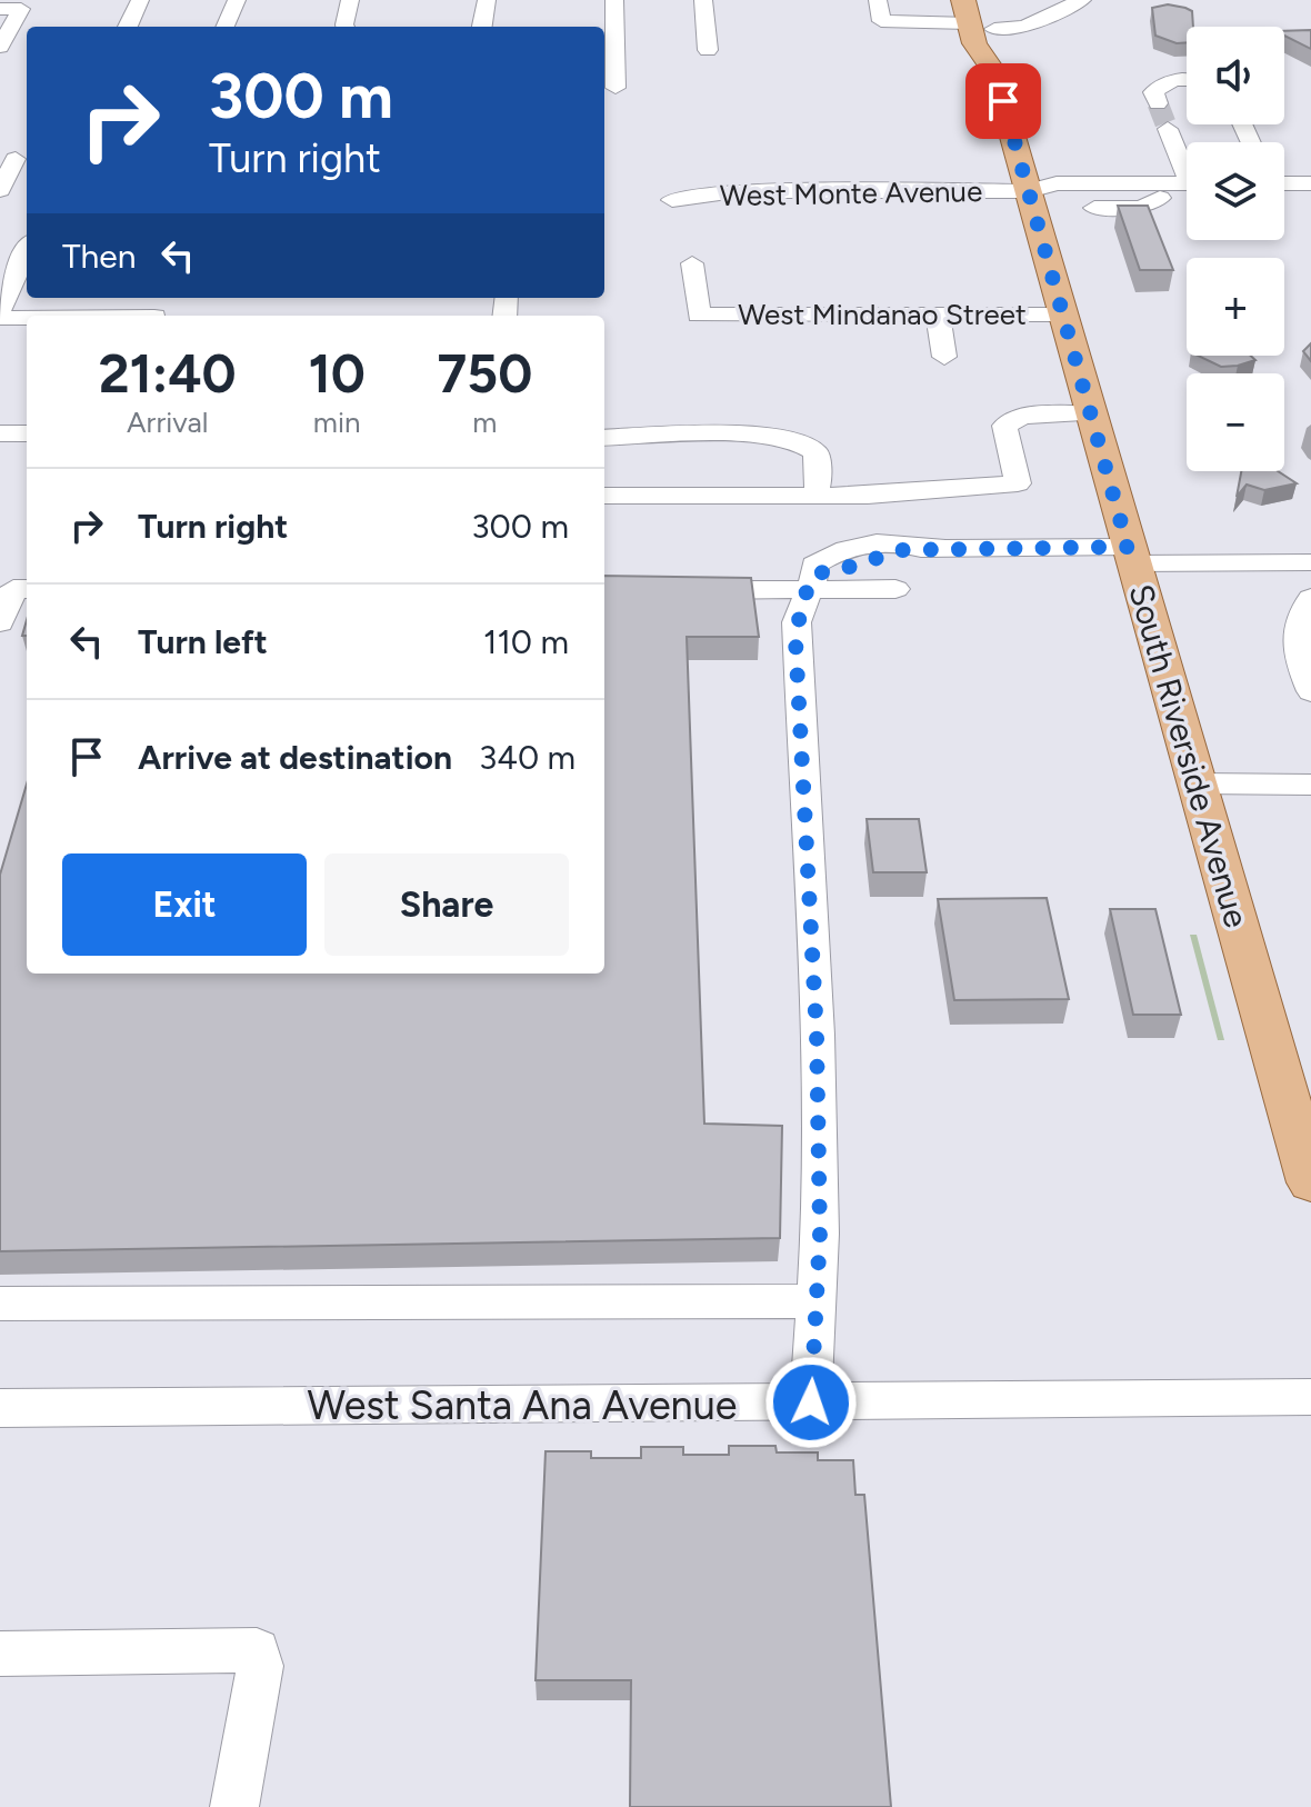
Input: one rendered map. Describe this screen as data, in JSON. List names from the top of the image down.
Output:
{
  "streets": {
    "main road": ["South Riverside Avenue"],
    "street": ["West Monte Avenue", "West Mindanao Street", "West Santa Ana Avenue"]
  },
  "crossings": [
    ["West Monte Avenue", "South Riverside Avenue"],
    ["West Mindanao Street", "South Riverside Avenue"]
  ],
  "page": {
    "map_buttons": ["+", "−"],
    "turn": ["300 m", "Turn right"],
    "then": "Then",
    "eta": [
      "21:40",
      "Arrival",
      "10",
      "min",
      "750",
      "m"
    ],
    "list": [
      {
        "name": "Turn right",
        "value": "300 m"
      },
      {
        "name": "Turn left",
        "value": "110 m"
      },
      {
        "name": "Arrive at destination",
        "value": "340 m"
      }
    ],
    "buttons": ["Exit", "Share"]
  }
}
